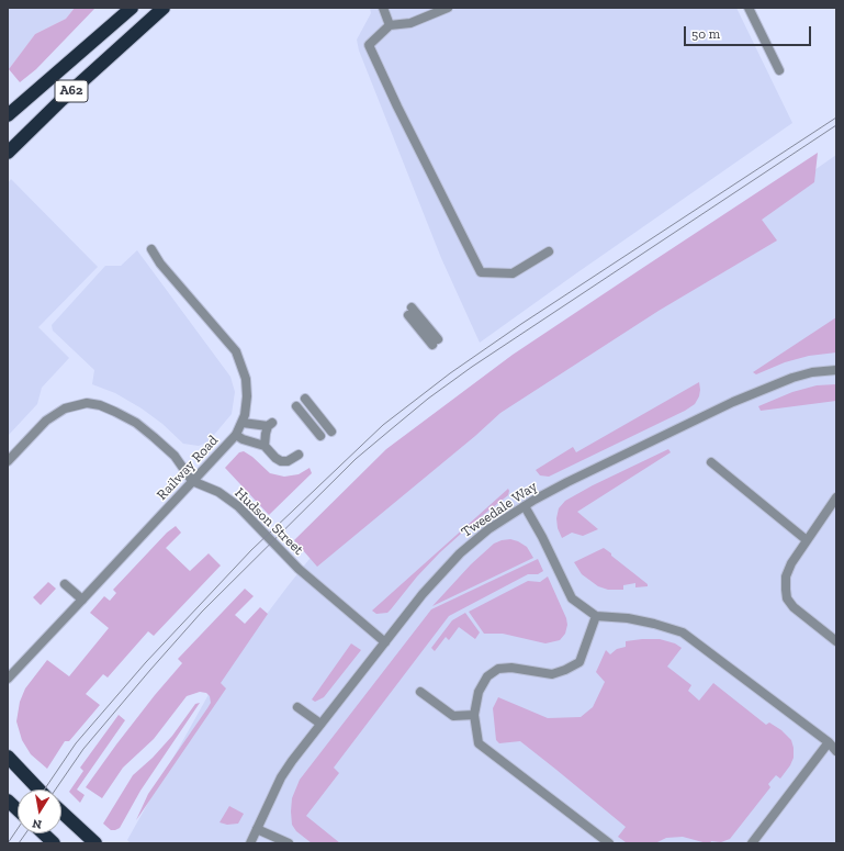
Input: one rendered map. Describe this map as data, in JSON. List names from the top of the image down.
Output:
{
  "streets": {
    "highway": ["A62"],
    "street": ["Railway Road", "Tweedale Way", "Hudson Street"]
  },
  "crossings": [
    ["Railway Road", "Hudson Street"],
    ["Tweedale Way", "Hudson Street"]
  ],
  "scale_bar": "50 m",
  "north": "bottom"
}
